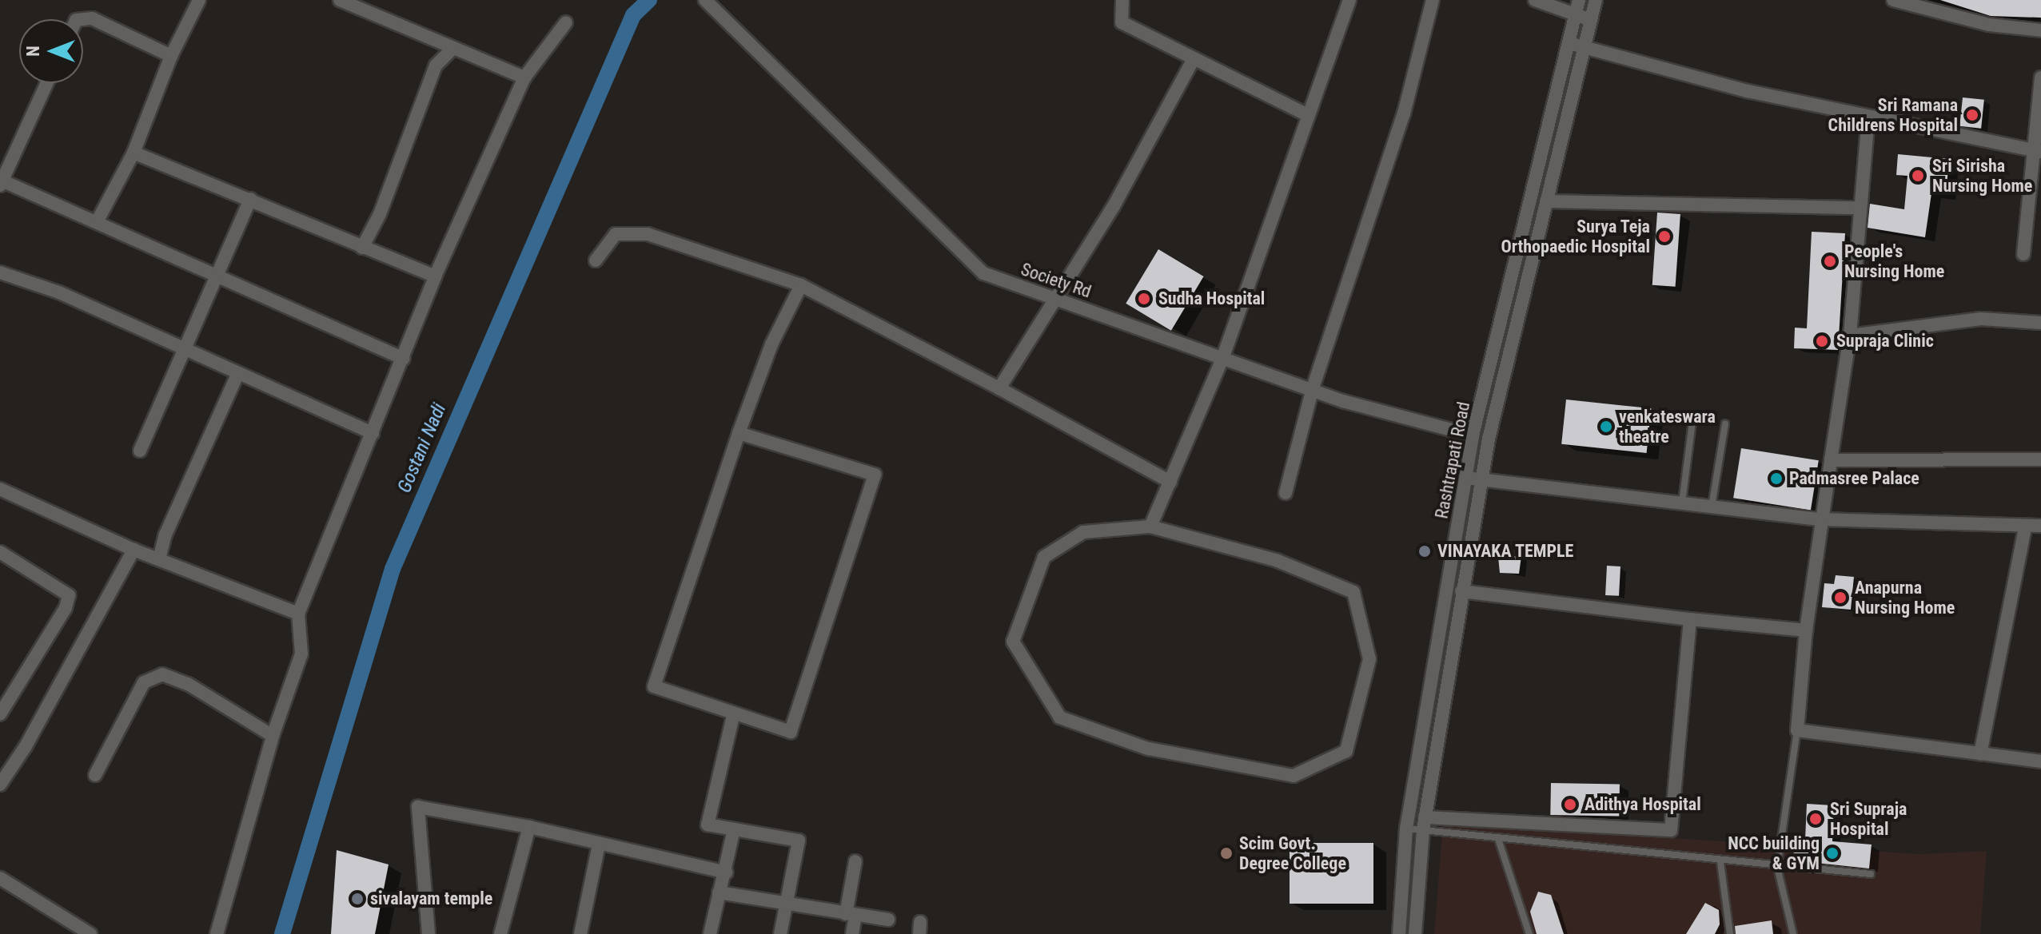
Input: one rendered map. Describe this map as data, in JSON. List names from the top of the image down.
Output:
{
  "streets": {
    "street": ["Society Rd", "Rashtrapati Road"]
  },
  "crossings": [
    ["Society Rd", "Rashtrapati Road"]
  ],
  "water": ["Gostani Nadi"],
  "places": [
    "Sri Ramana Childrens Hospital",
    "Sri Sirisha Nursing Home",
    "Surya Teja Orthopaedic Hospital",
    "People's Nursing Home",
    "Sudha Hospital",
    "Supraja Clinic",
    "venkateswara theatre",
    "Padmasree Palace",
    "VINAYAKA TEMPLE",
    "Anapurna Nursing Home",
    "Adithya Hospital",
    "Sri Supraja Hospital",
    "Scim Govt. Degree College",
    "NCC building & GYM",
    "sivalayam temple"
  ],
  "north": "left"
}
